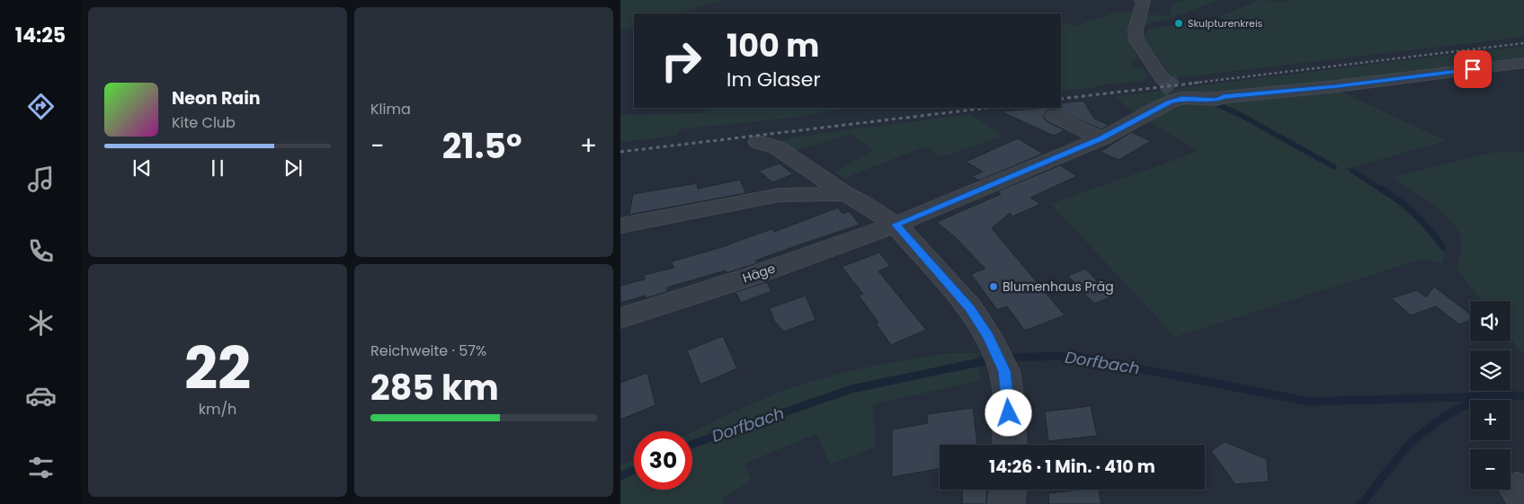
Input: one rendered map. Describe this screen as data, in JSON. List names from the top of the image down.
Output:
{
  "streets": {
    "street": ["Häge"]
  },
  "water": ["Dorfbach"],
  "places": ["Skulpturenkreis", "Blumenhaus Präg"],
  "page": {
    "tabs": "14:25",
    "tile": [
      "Klima",
      ["22", "km/h"],
      ["Reichweite · 57%", "285 km"]
    ],
    "turn": ["100 m", "Im Glaser"],
    "song": ["Neon Rain", "Kite Club"],
    "heat": ["−", "21.5°", "+"],
    "map_buttons": ["+", "−"],
    "limit": "30",
    "trip": "14:26 · 1 Min. · 410 m"
  }
}
